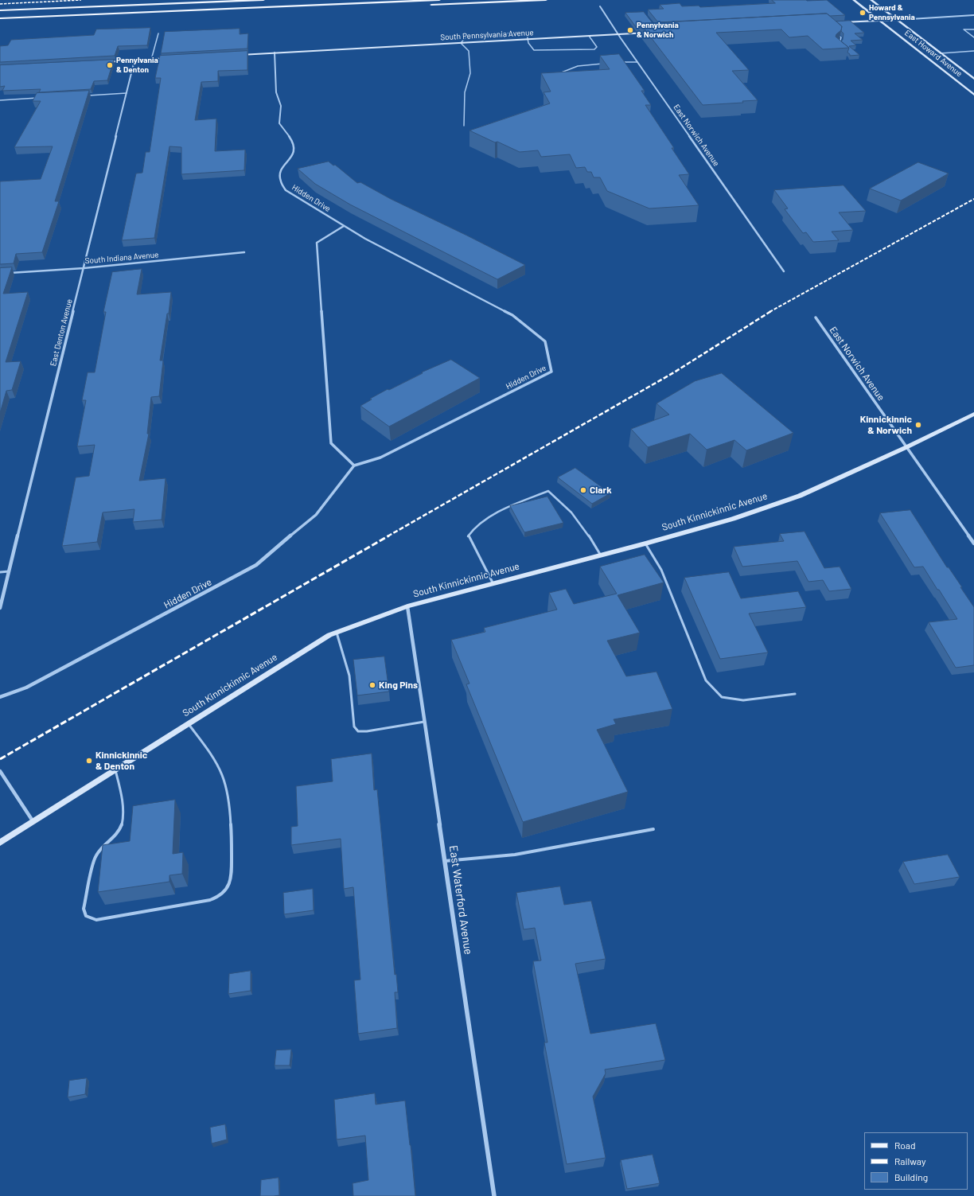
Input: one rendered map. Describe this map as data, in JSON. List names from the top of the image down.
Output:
{
  "streets": {
    "street": [
      "South Pennsylvania Avenue",
      "East Howard Avenue",
      "East Norwich Avenue",
      "Hidden Drive",
      "South Indiana Avenue",
      "East Denton Avenue",
      "South Kinnickinnic Avenue",
      "East Waterford Avenue"
    ]
  },
  "crossings": [
    ["South Pennsylvania Avenue", "East Norwich Avenue"],
    ["South Pennsylvania Avenue", "Hidden Drive"],
    ["East Norwich Avenue", "South Kinnickinnic Avenue"],
    ["South Indiana Avenue", "East Denton Avenue"],
    ["South Kinnickinnic Avenue", "East Waterford Avenue"]
  ],
  "places": [
    "Howard & Pennsylvania",
    "Pennylvania & Norwich",
    "Pennylvania & Denton",
    "Kinnickinnic & Norwich",
    "Clark",
    "King Pins",
    "Kinnickinnic & Denton"
  ],
  "legend": ["Road", "Railway", "Building"]
}
